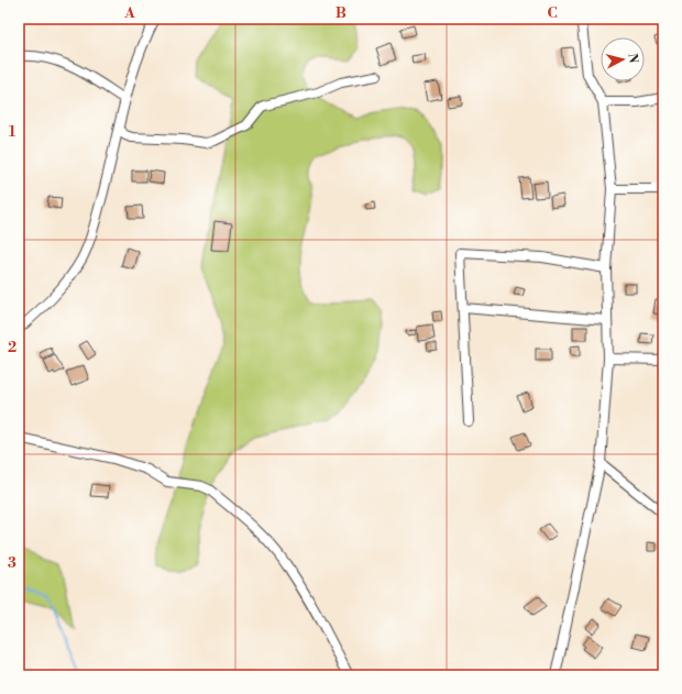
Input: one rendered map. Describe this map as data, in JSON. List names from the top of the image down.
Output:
{
  "north": "right",
  "grid": {
    "columns": ["A", "B", "C"],
    "rows": ["1", "2", "3"]
  }
}
